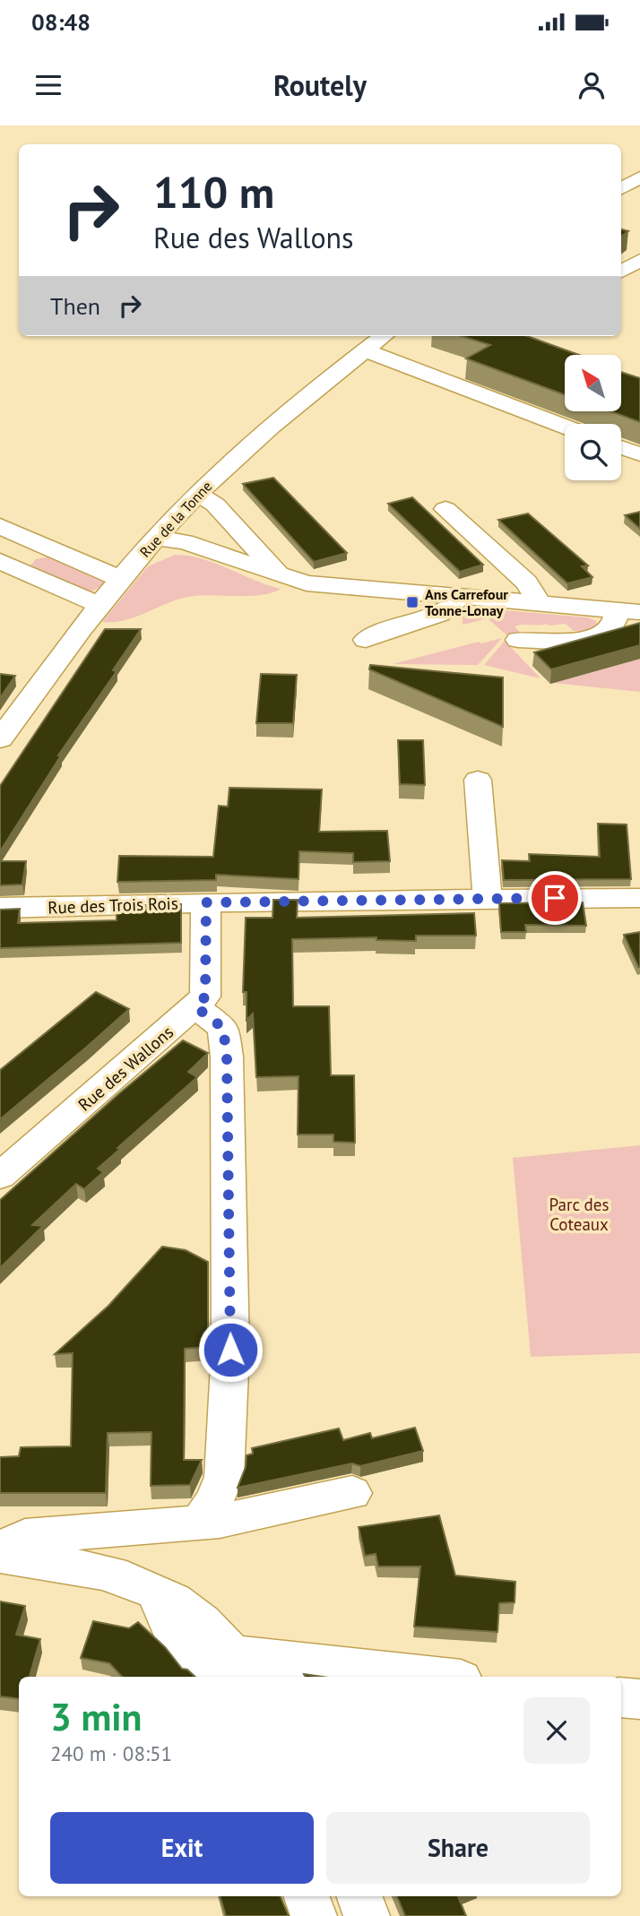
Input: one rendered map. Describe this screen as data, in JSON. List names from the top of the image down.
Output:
{
  "streets": {
    "street": ["Rue de la Tonne", "Rue des Trois Rois", "Rue des Wallons"]
  },
  "parks": ["Parc des Coteaux"],
  "places": {
    "transit": ["Ans Carrefour Tonne-Lonay"]
  },
  "north": "top left",
  "page": {
    "status": "08:48",
    "header": "Routely",
    "turn": ["110 m", "Rue des Wallons"],
    "then": "Then",
    "heading": ["3 min", "240 m · 08:51"],
    "buttons": ["Exit", "Share"]
  }
}
